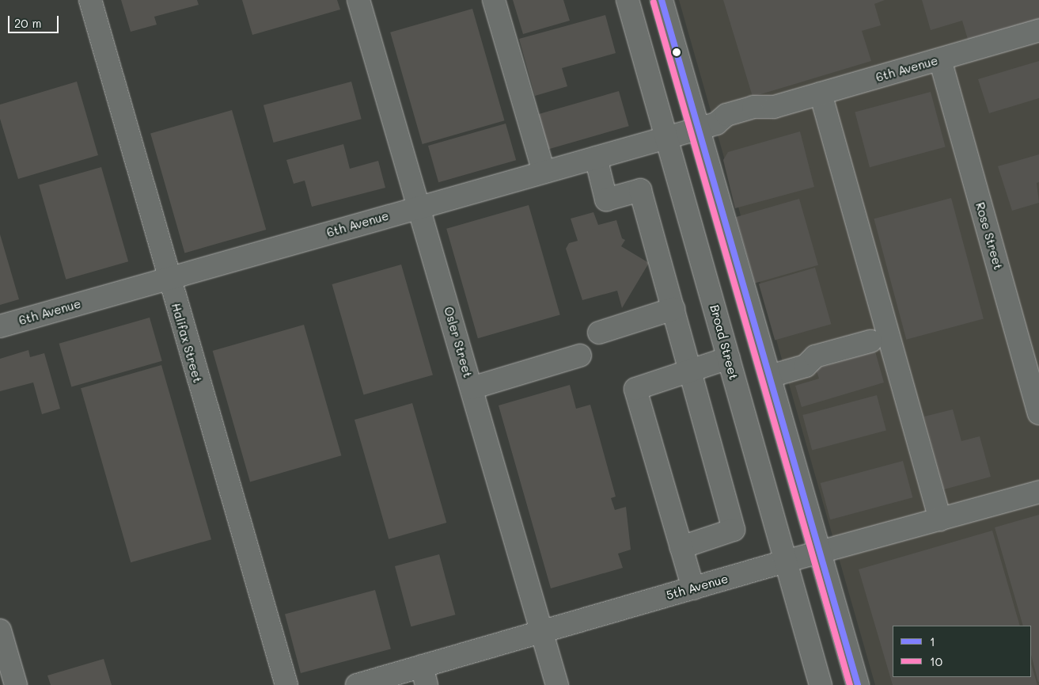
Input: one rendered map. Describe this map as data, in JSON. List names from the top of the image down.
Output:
{
  "streets": {
    "street": [
      "6th Avenue",
      "Rose Street",
      "Osler Street",
      "Broad Street",
      "Halifax Street",
      "5th Avenue"
    ]
  },
  "crossings": [
    ["6th Avenue", "Rose Street"],
    ["6th Avenue", "Osler Street"],
    ["6th Avenue", "Broad Street"],
    ["6th Avenue", "Halifax Street"],
    ["Osler Street", "5th Avenue"],
    ["Broad Street", "5th Avenue"]
  ],
  "lines": ["transit line 1", "transit line 10"],
  "legend": ["1", "10"],
  "scale_bar": "20 m"
}
